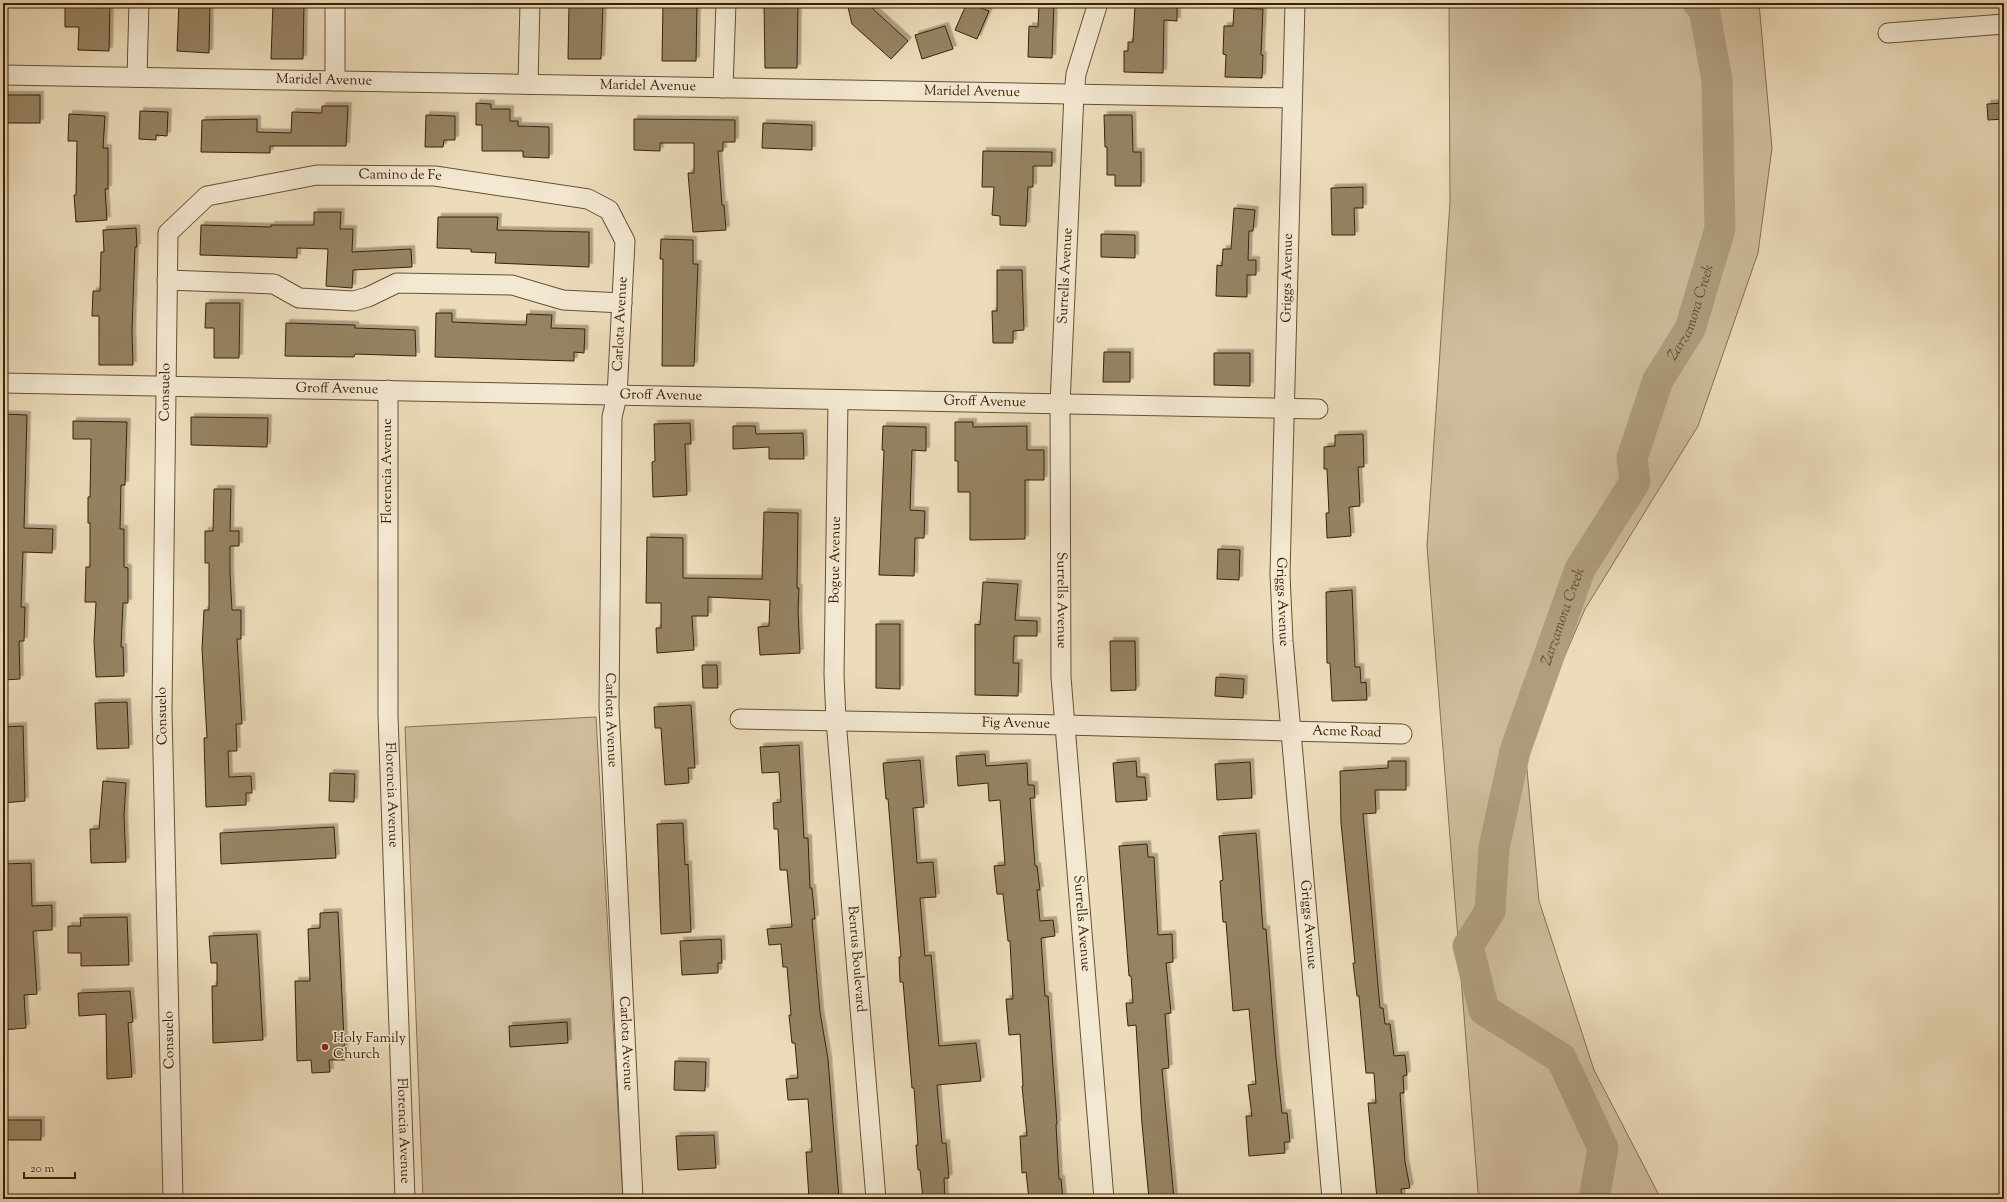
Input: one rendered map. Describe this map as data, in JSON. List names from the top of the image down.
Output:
{
  "streets": {
    "street": [
      "Maridel Avenue",
      "Camino de Fe",
      "Surrells Avenue",
      "Griggs Avenue",
      "Carlota Avenue",
      "Groff Avenue",
      "Consuelo",
      "Florencia Avenue",
      "Bogue Avenue",
      "Fig Avenue",
      "Acme Road",
      "Benrus Boulevard"
    ]
  },
  "crossings": [
    ["Maridel Avenue", "Surrells Avenue"],
    ["Maridel Avenue", "Griggs Avenue"],
    ["Camino de Fe", "Carlota Avenue"],
    ["Camino de Fe", "Consuelo"],
    ["Surrells Avenue", "Groff Avenue"],
    ["Surrells Avenue", "Fig Avenue"],
    ["Griggs Avenue", "Groff Avenue"],
    ["Griggs Avenue", "Fig Avenue"],
    ["Griggs Avenue", "Acme Road"],
    ["Carlota Avenue", "Groff Avenue"],
    ["Groff Avenue", "Consuelo"],
    ["Groff Avenue", "Florencia Avenue"],
    ["Groff Avenue", "Bogue Avenue"],
    ["Bogue Avenue", "Fig Avenue"],
    ["Bogue Avenue", "Benrus Boulevard"],
    ["Fig Avenue", "Acme Road"],
    ["Fig Avenue", "Benrus Boulevard"]
  ],
  "water": ["Zarzamora Creek"],
  "places": ["Holy Family Church"],
  "scale_bar": "20 m"
}
